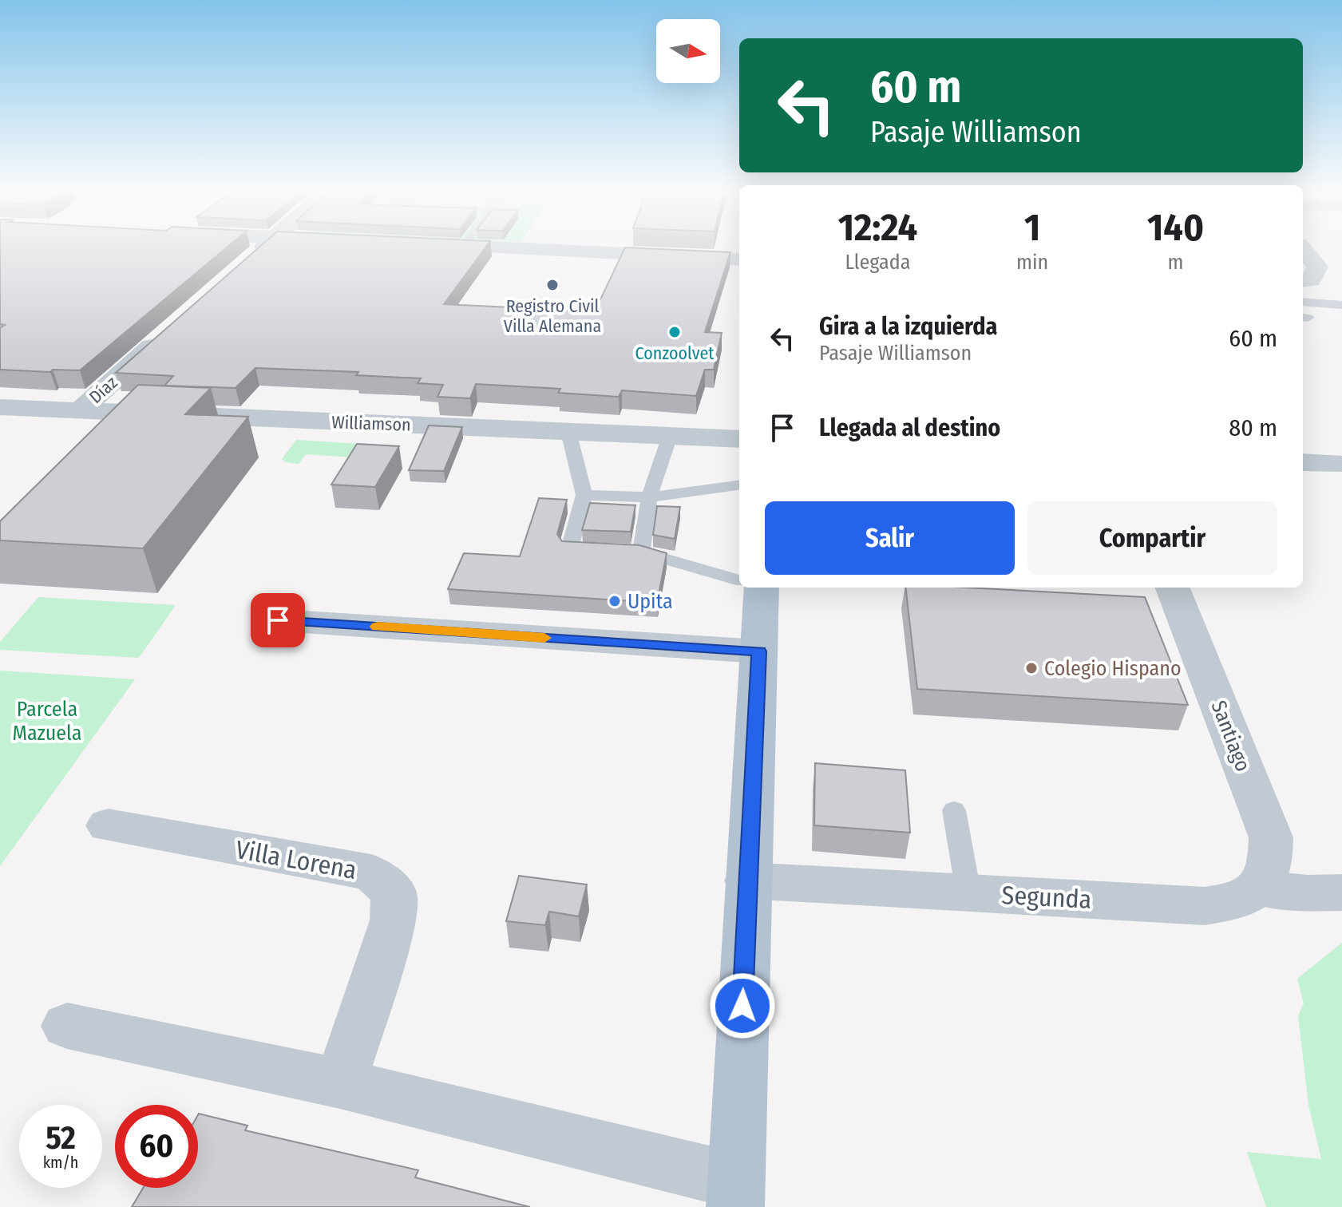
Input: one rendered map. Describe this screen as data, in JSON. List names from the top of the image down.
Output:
{
  "streets": {
    "street": [
      "Díaz",
      "Williamson",
      "Santiago",
      "Villa Lorena",
      "Segunda"
    ]
  },
  "crossings": [
    ["Díaz", "Williamson"],
    ["Santiago", "Segunda"]
  ],
  "parks": ["Parcela Mazuela"],
  "places": [
    "Registro Civil Villa Alemana",
    "Conzoolvet",
    "Upita",
    "Colegio Hispano"
  ],
  "north": "right",
  "page": {
    "turn": ["60 m", "Pasaje Williamson"],
    "eta": [
      "12:24",
      "Llegada",
      "1",
      "min",
      "140",
      "m"
    ],
    "list": [
      {
        "name": "Gira a la izquierda",
        "note": "Pasaje Williamson",
        "value": "60 m"
      },
      {
        "name": "Llegada al destino",
        "value": "80 m"
      }
    ],
    "buttons": ["Salir", "Compartir"],
    "speed": "52 km/h",
    "limit": "60"
  }
}
